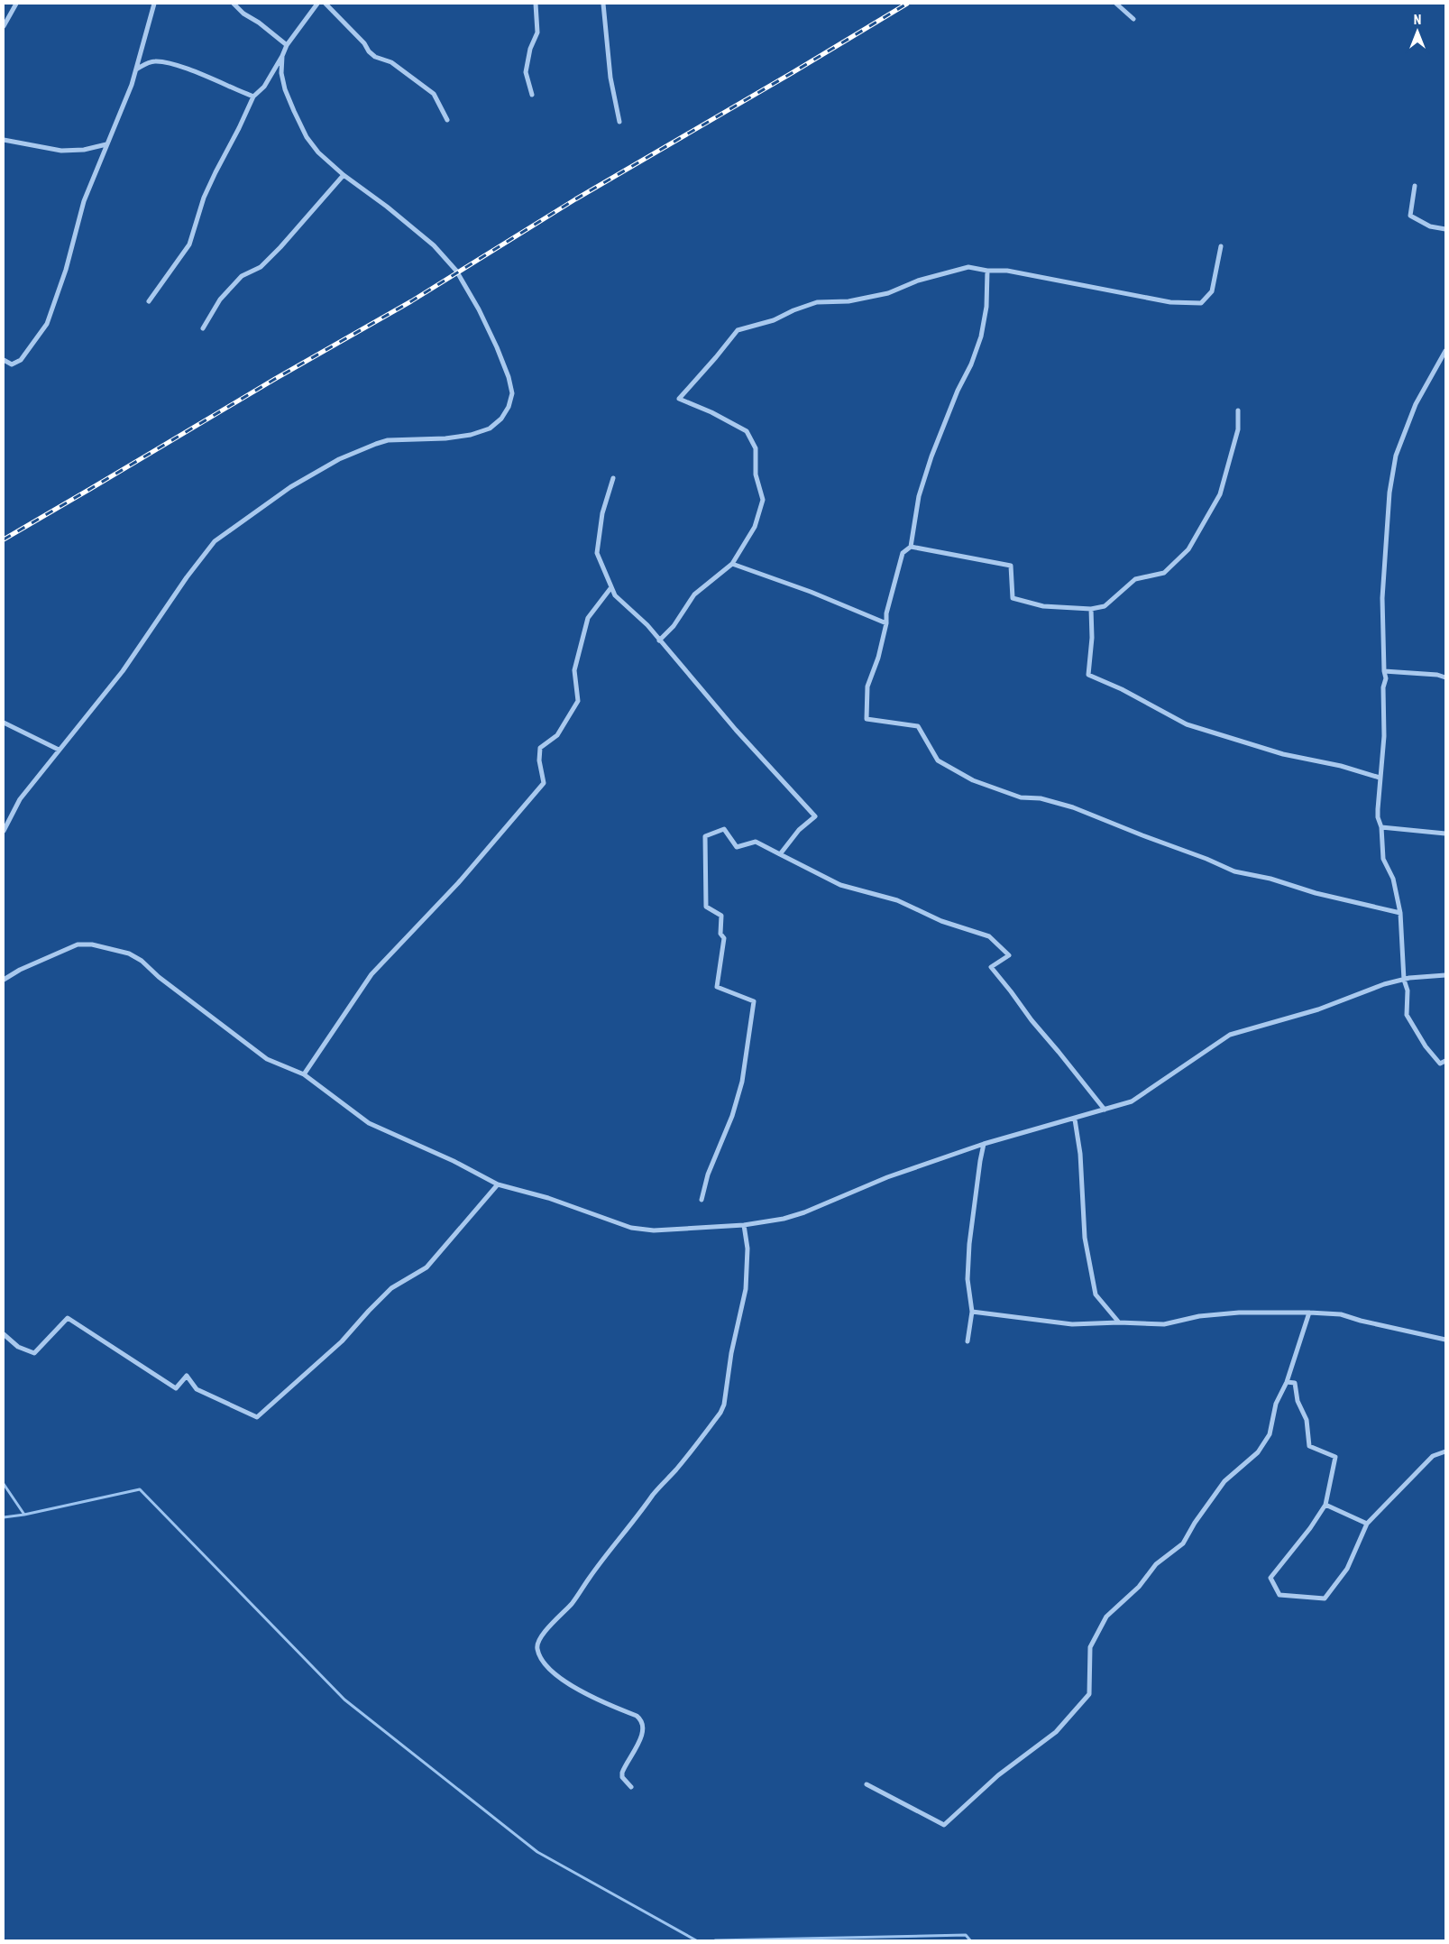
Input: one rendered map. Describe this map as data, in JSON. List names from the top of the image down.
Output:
{
  "north": "top"
}
